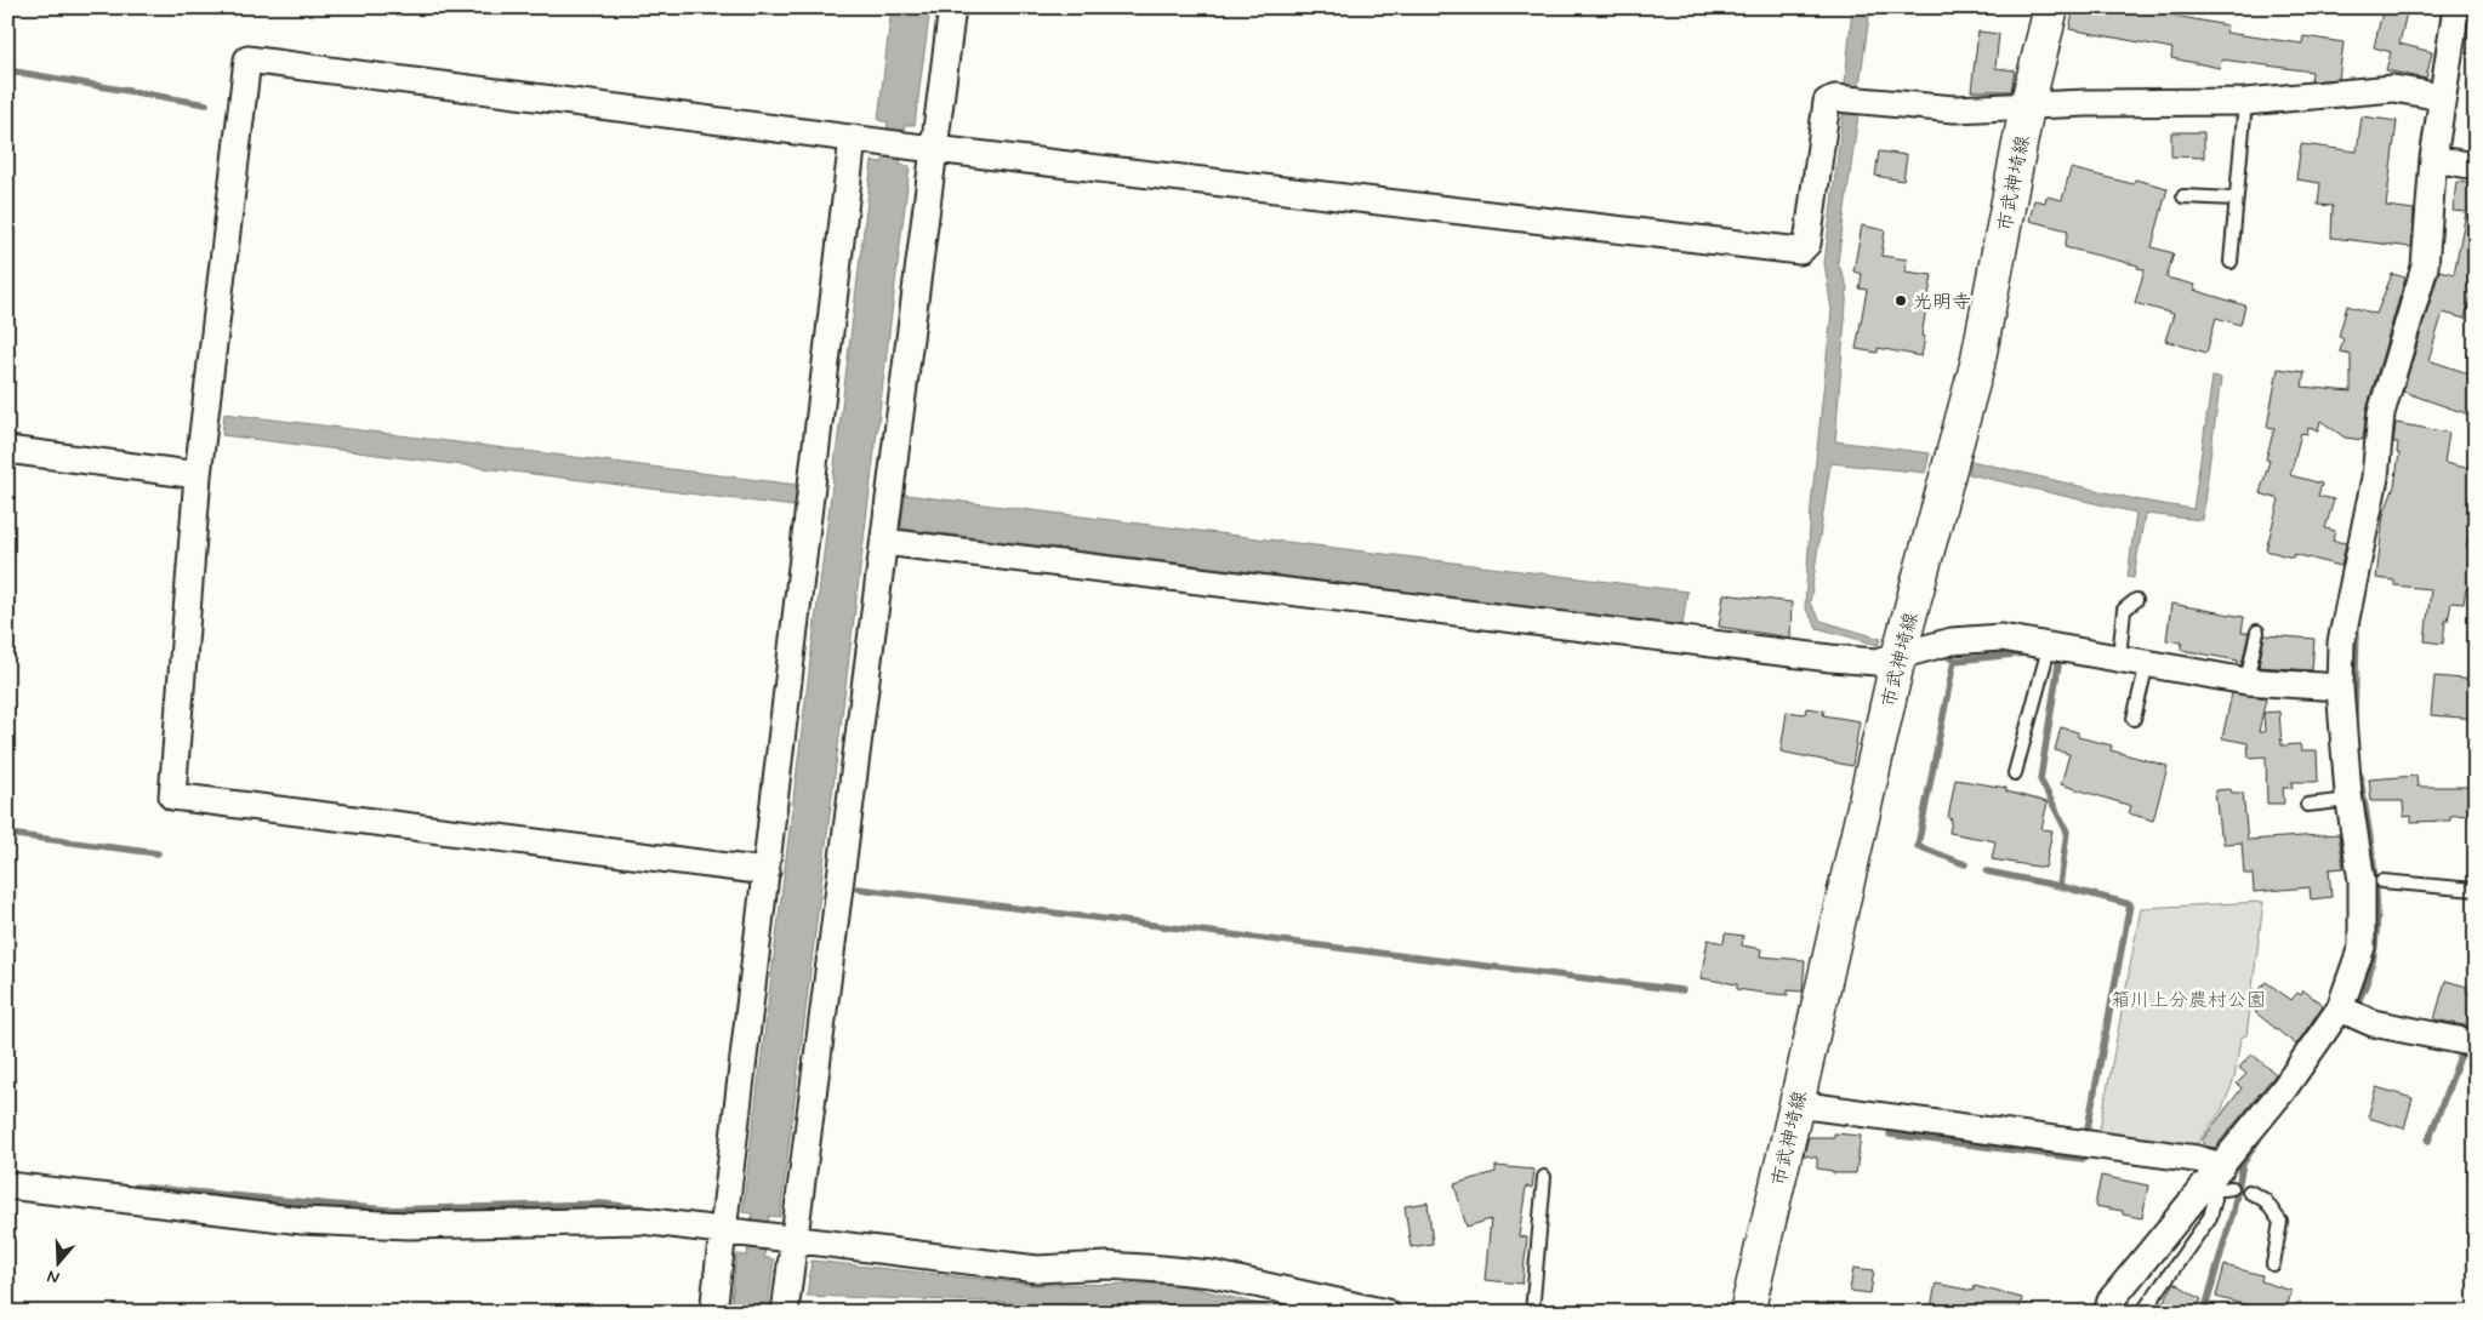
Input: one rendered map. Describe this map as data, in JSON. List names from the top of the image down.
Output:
{
  "streets": {
    "main road": ["市武神埼線"]
  },
  "parks": ["箱川上分農村公園"],
  "places": ["光明寺"],
  "north": "bottom"
}
